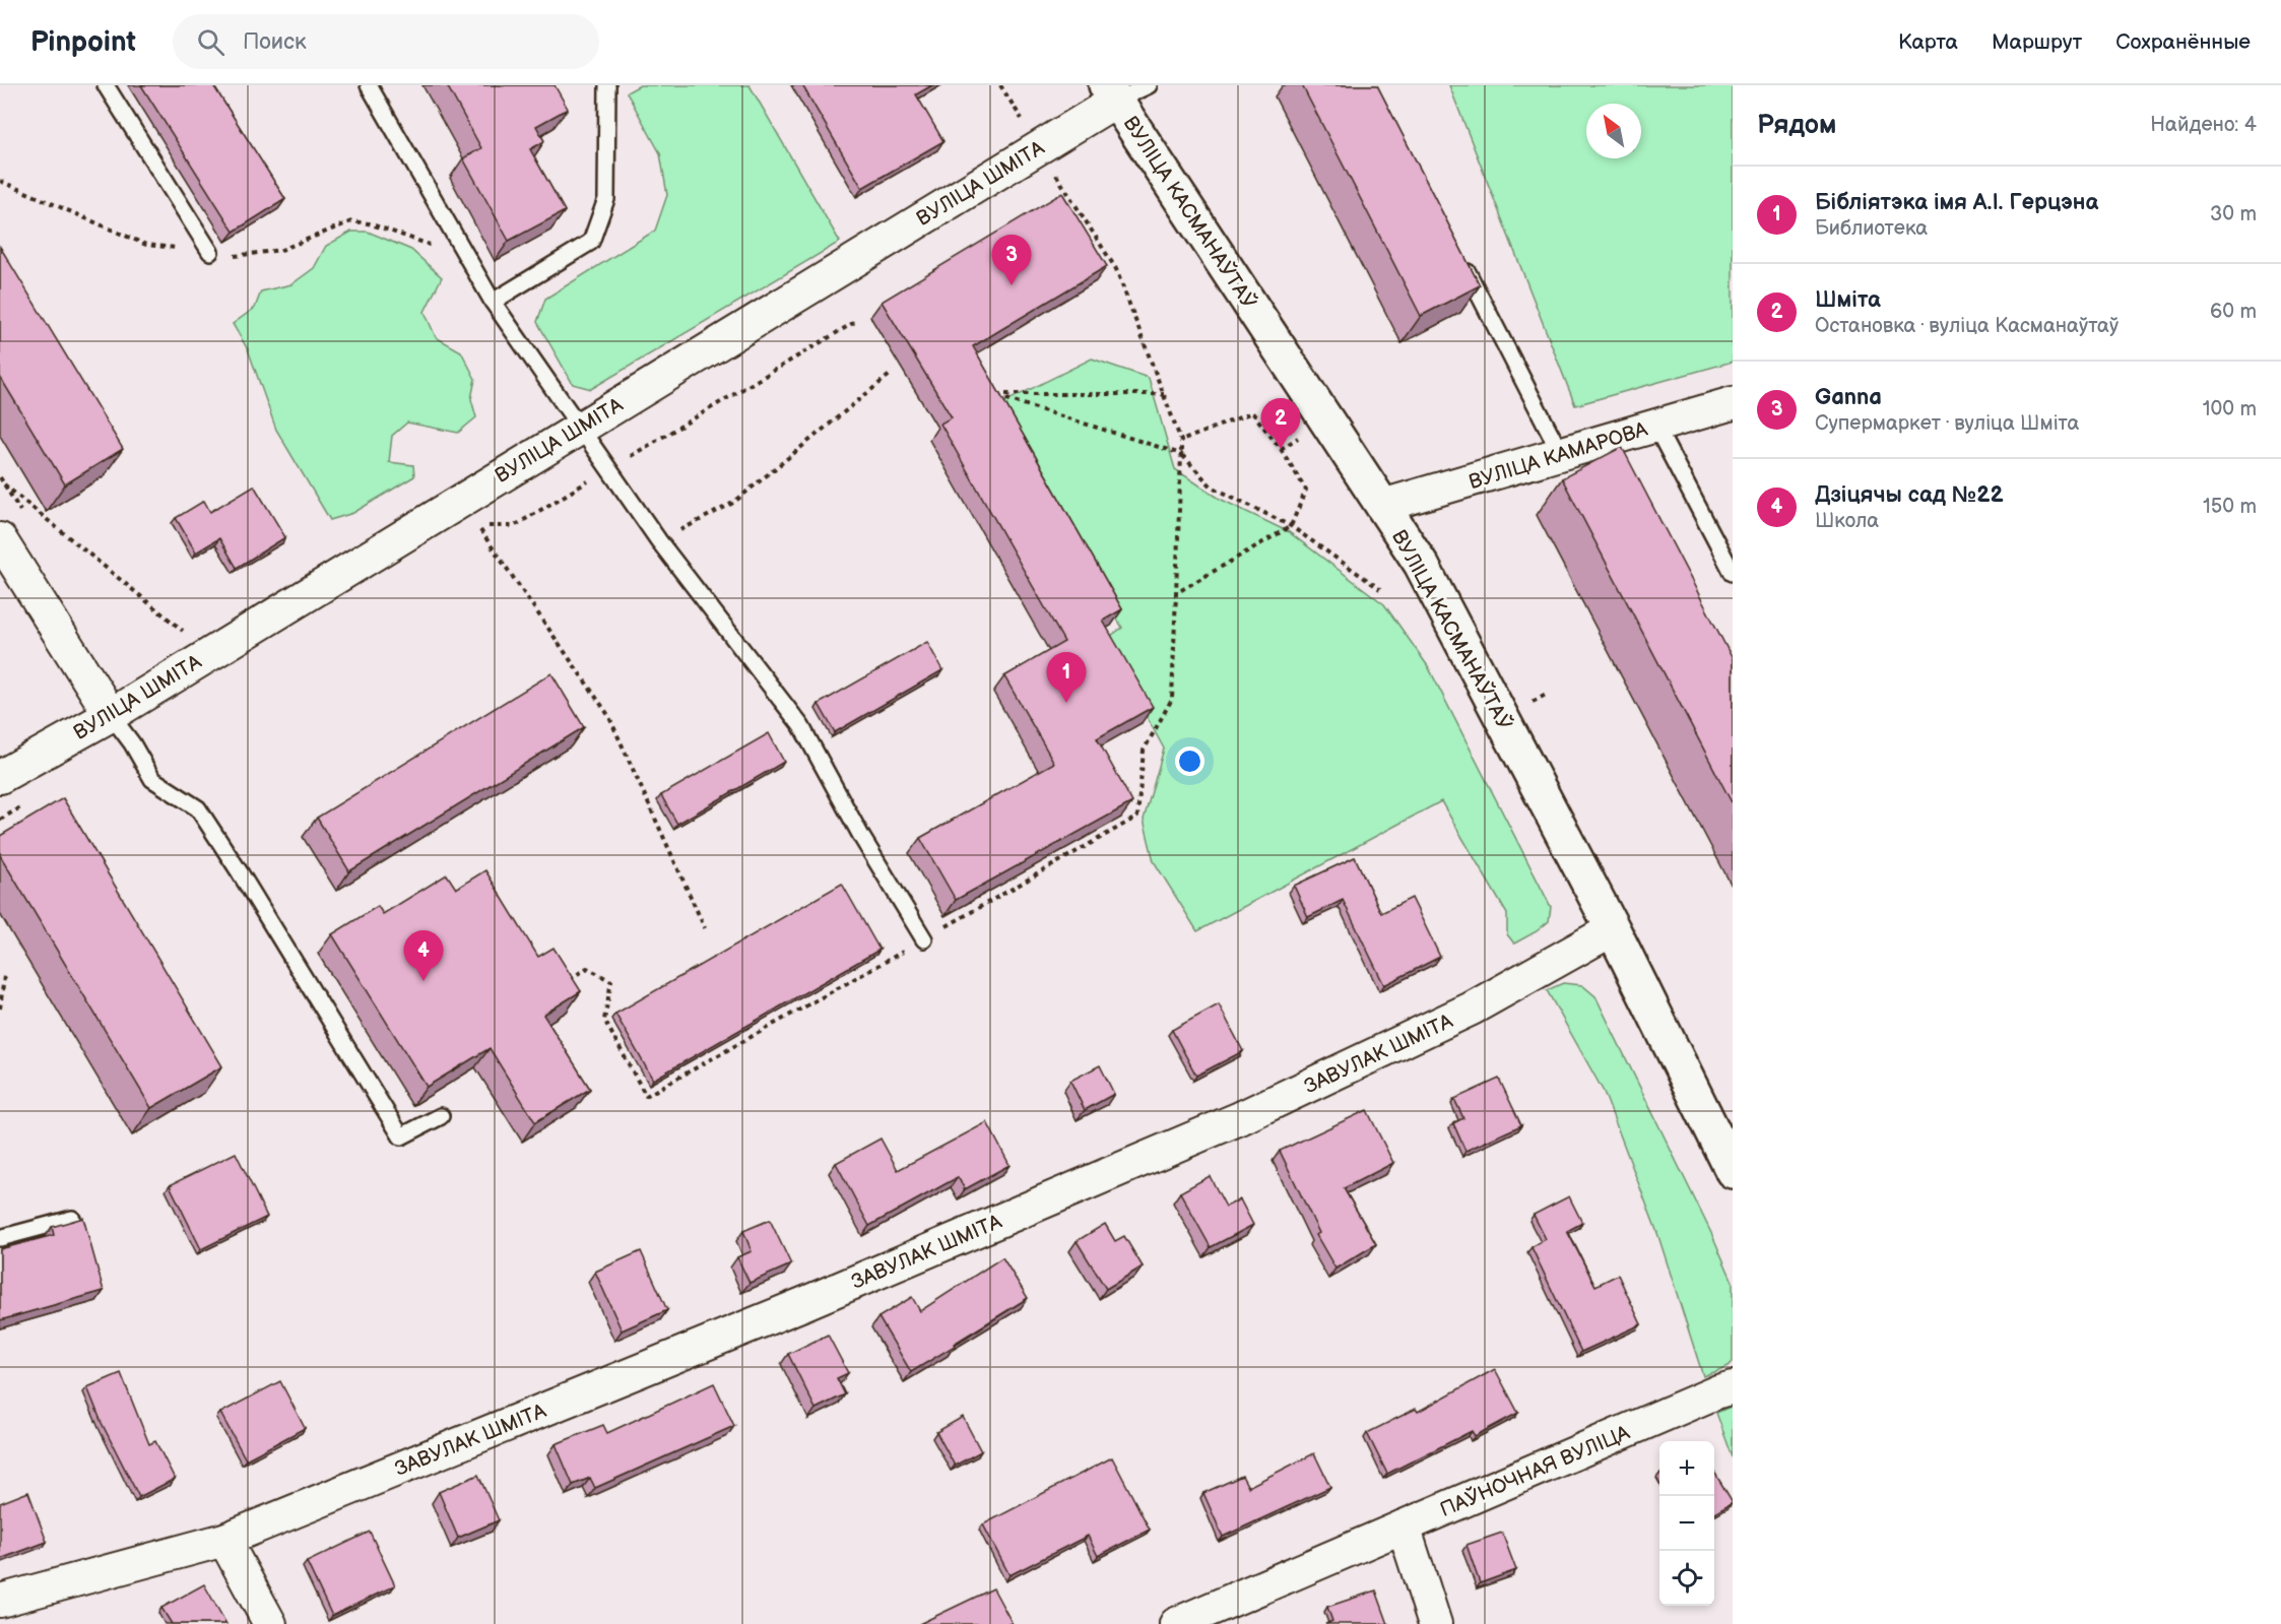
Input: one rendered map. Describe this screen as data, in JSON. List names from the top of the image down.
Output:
{
  "streets": {
    "main road": ["ВУЛІЦА КАСМАНАЎТАЎ"],
    "street": [
      "ВУЛІЦА ШМІТА",
      "ВУЛІЦА КАМАРОВА",
      "ЗАВУЛАК ШМІТА",
      "ПАЎНОЧНАЯ ВУЛІЦА"
    ]
  },
  "crossings": [
    ["ВУЛІЦА ШМІТА", "ВУЛІЦА КАСМАНАЎТАЎ"],
    ["ВУЛІЦА КАСМАНАЎТАЎ", "ВУЛІЦА КАМАРОВА"],
    ["ВУЛІЦА КАСМАНАЎТАЎ", "ЗАВУЛАК ШМІТА"]
  ],
  "north": "top left",
  "page": {
    "header": "Pinpoint",
    "search": "Поиск",
    "nav": ["Карта", "Маршрут", "Сохранённые"],
    "heading": ["Рядом", "Найдено: 4"],
    "list": [
      {
        "mark": "1",
        "name": "Бібліятэка імя А.І. Герцэна",
        "note": "Библиотека",
        "value": "30 m"
      },
      {
        "mark": "2",
        "name": "Шміта",
        "note": "Остановка · вуліца Касманаўтаў",
        "value": "60 m"
      },
      {
        "mark": "3",
        "name": "Ganna",
        "note": "Супермаркет · вуліца Шміта",
        "value": "100 m"
      },
      {
        "mark": "4",
        "name": "Дзіцячы сад №22",
        "note": "Школа",
        "value": "150 m"
      }
    ],
    "pins": [
      "3",
      "2",
      "1",
      "4"
    ],
    "map_buttons": ["+", "−"]
  }
}
